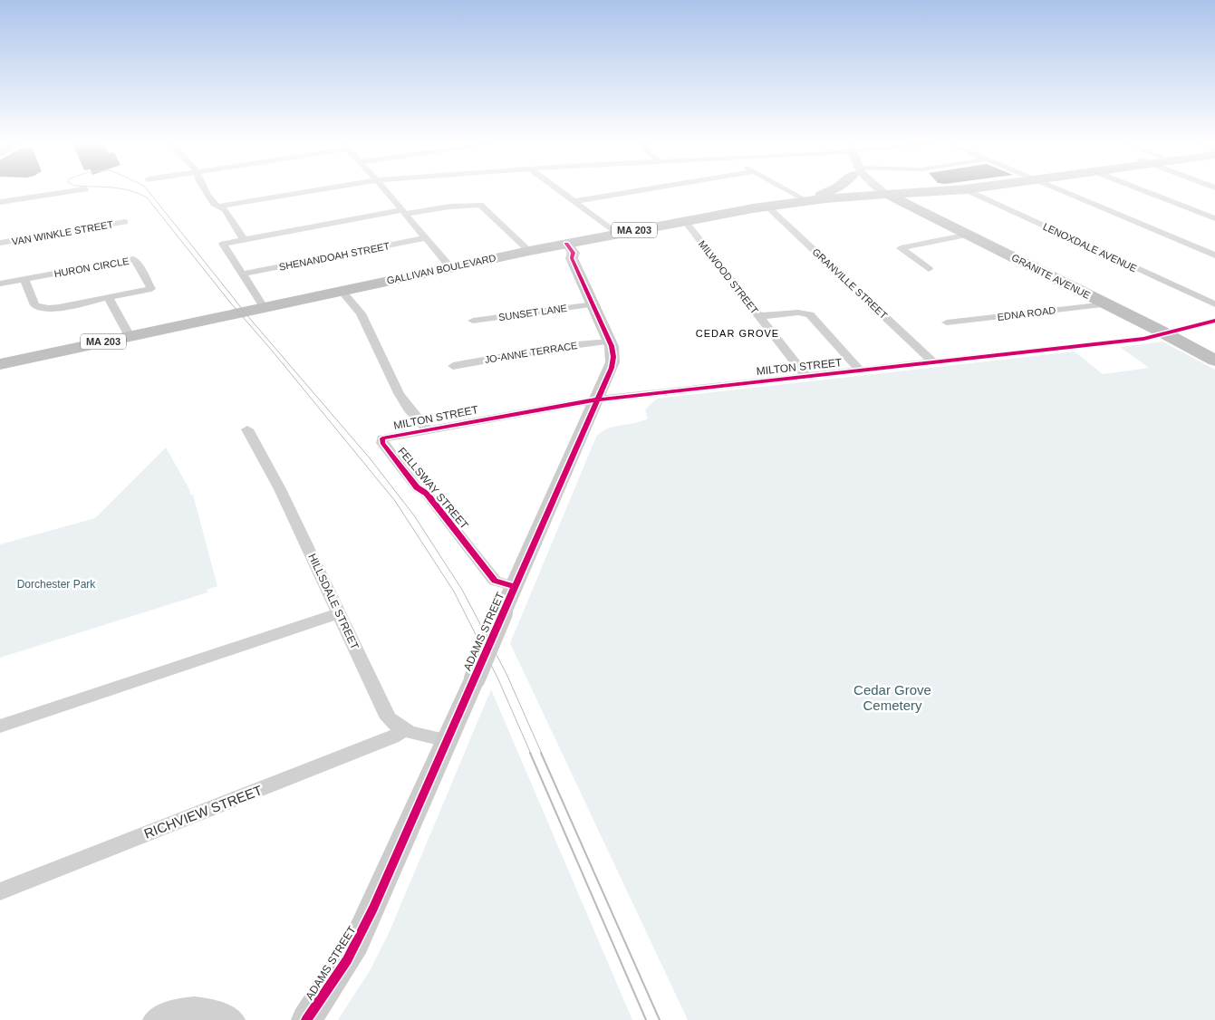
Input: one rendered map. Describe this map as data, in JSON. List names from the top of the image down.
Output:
{
  "streets": {
    "highway": ["MA 203", "GALLIVAN BOULEVARD", "GRANITE AVENUE"],
    "main road": ["ADAMS STREET"],
    "street": [
      "VAN WINKLE STREET",
      "LENOXDALE AVENUE",
      "SHENANDOAH STREET",
      "HURON CIRCLE",
      "MILWOOD STREET",
      "GRANVILLE STREET",
      "SUNSET LANE",
      "EDNA ROAD",
      "JO-ANNE TERRACE",
      "MILTON STREET",
      "FELLSWAY STREET",
      "HILLSDALE STREET",
      "RICHVIEW STREET"
    ]
  },
  "crossings": [
    ["GALLIVAN BOULEVARD", "GRANITE AVENUE"],
    ["GALLIVAN BOULEVARD", "MILWOOD STREET"],
    ["GALLIVAN BOULEVARD", "GRANVILLE STREET"],
    ["GRANITE AVENUE", "EDNA ROAD"],
    ["GRANITE AVENUE", "MILTON STREET"],
    ["MILWOOD STREET", "MILTON STREET"],
    ["GRANVILLE STREET", "MILTON STREET"],
    ["SUNSET LANE", "ADAMS STREET"],
    ["JO-ANNE TERRACE", "ADAMS STREET"],
    ["MILTON STREET", "FELLSWAY STREET"],
    ["MILTON STREET", "ADAMS STREET"],
    ["FELLSWAY STREET", "ADAMS STREET"],
    ["HILLSDALE STREET", "ADAMS STREET"],
    ["HILLSDALE STREET", "RICHVIEW STREET"]
  ],
  "districts": ["CEDAR GROVE"],
  "parks": ["Dorchester Park", "Cedar Grove Cemetery"]
}
